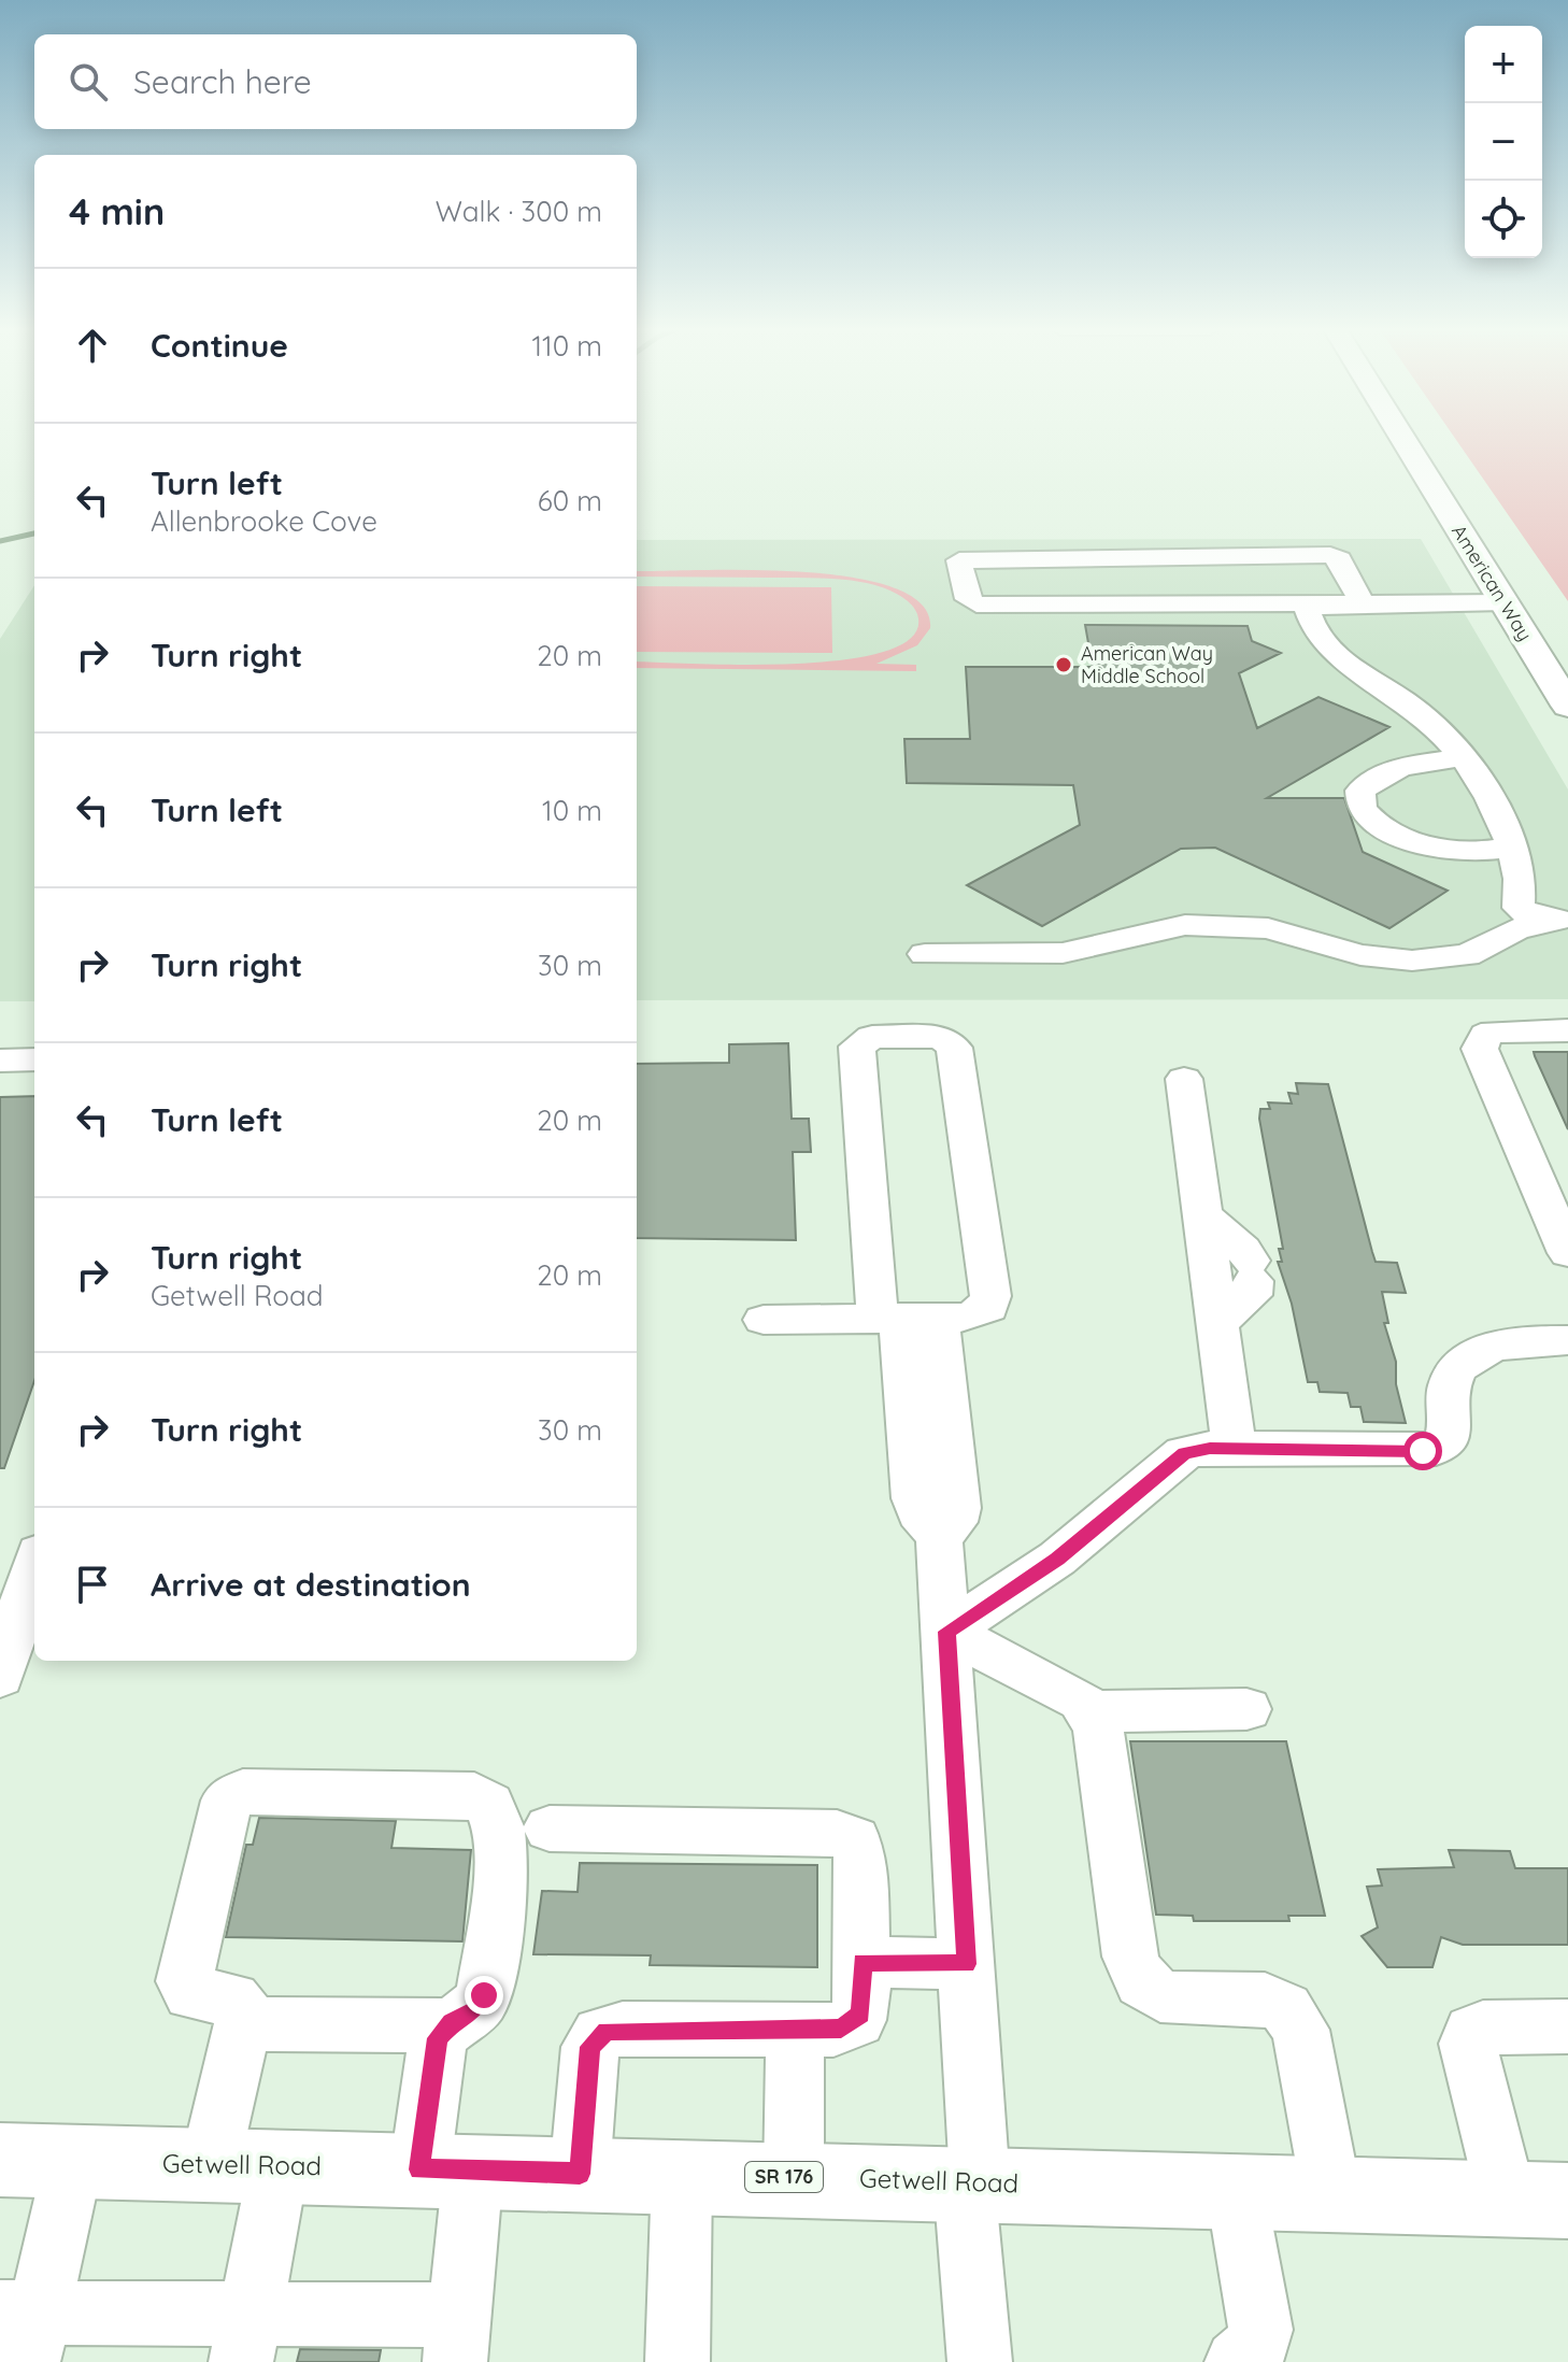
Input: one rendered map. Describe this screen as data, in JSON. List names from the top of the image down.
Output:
{
  "streets": {
    "main road": ["American Way", "Getwell Road", "SR 176"]
  },
  "places": ["American Way Middle School"],
  "page": {
    "map_buttons": ["+", "−"],
    "search": "Search here",
    "heading": ["4 min", "Walk · 300 m"],
    "list": [
      ["Continue", "110 m"],
      ["Turn left", "Allenbrooke Cove", "60 m"],
      ["Turn right", "20 m"],
      ["Turn left", "10 m"],
      ["Turn right", "30 m"],
      ["Turn left", "20 m"],
      ["Turn right", "Getwell Road", "20 m"],
      ["Turn right", "30 m"],
      "Arrive at destination"
    ]
  }
}
